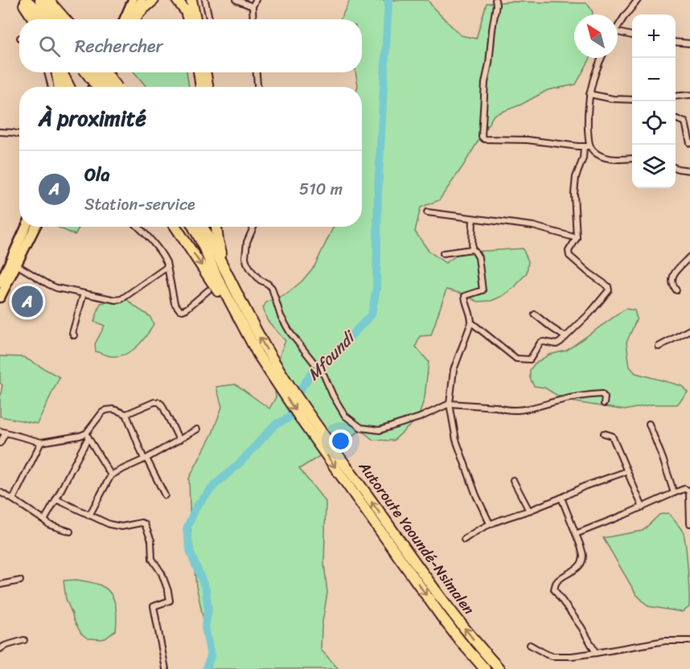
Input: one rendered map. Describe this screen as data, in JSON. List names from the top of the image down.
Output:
{
  "streets": {
    "highway": ["Autoroute Yaoundé-Nsimalen"]
  },
  "water": ["Mfoundi"],
  "north": "top left",
  "page": {
    "map_buttons": ["+", "−"],
    "search": "Rechercher",
    "heading": "À proximité",
    "list": [
      {
        "mark": "A",
        "name": "Ola",
        "note": "Station-service",
        "value": "510 m"
      }
    ],
    "pins": "A"
  }
}
